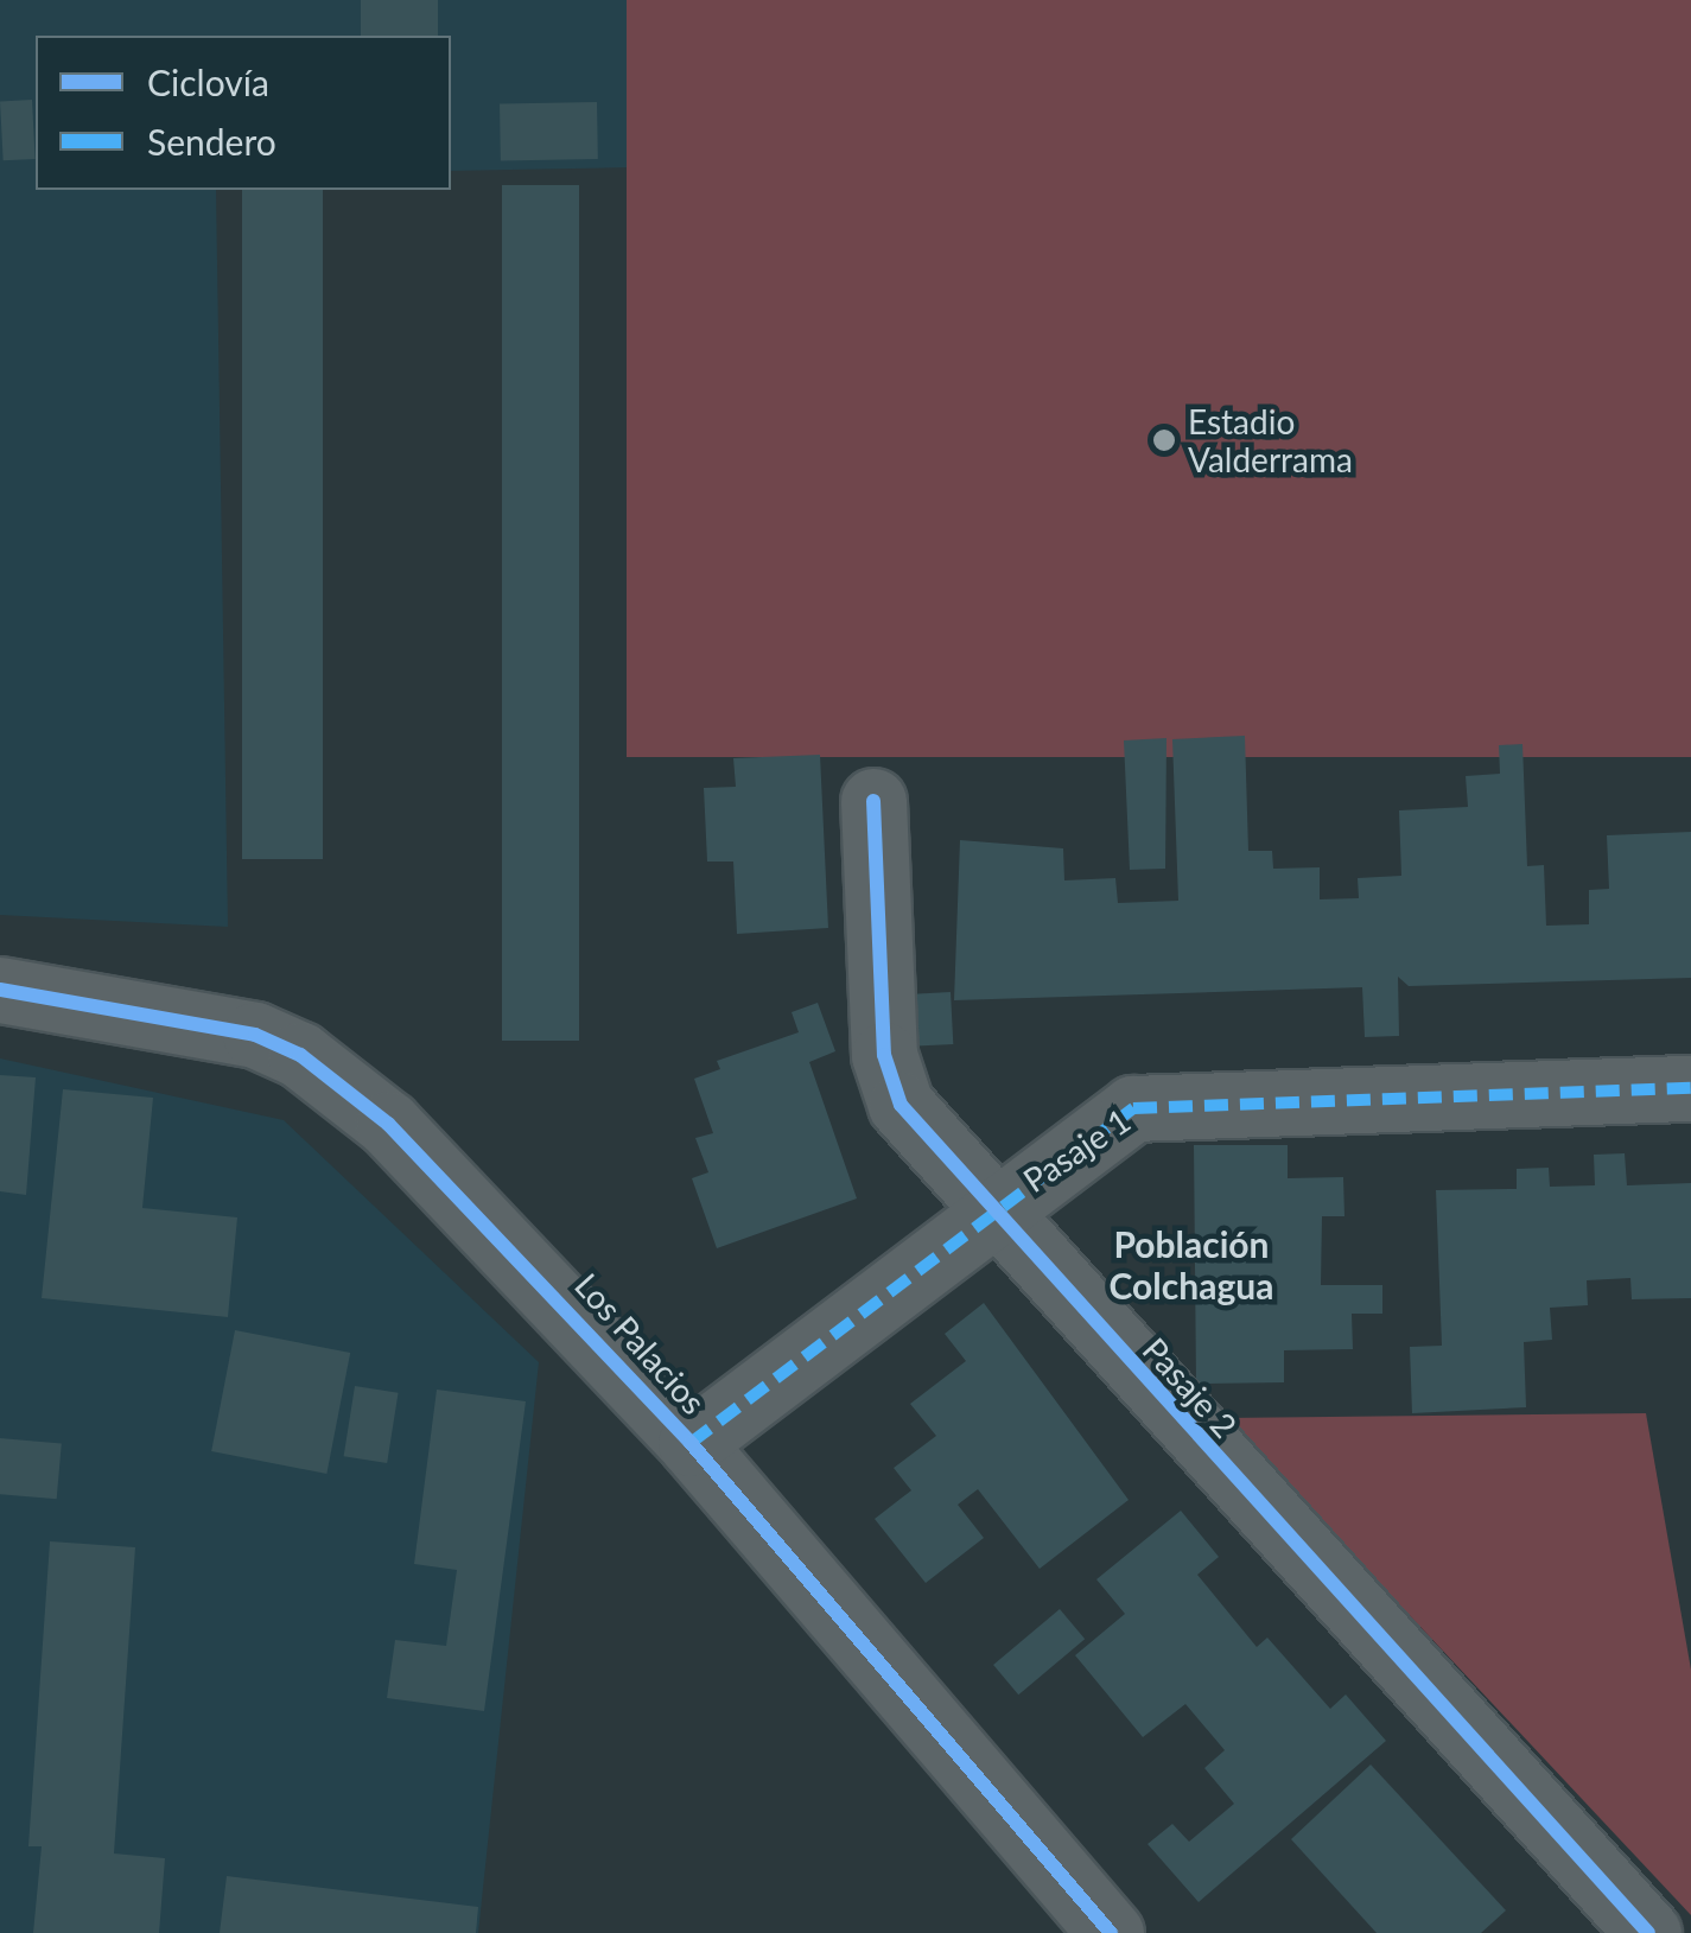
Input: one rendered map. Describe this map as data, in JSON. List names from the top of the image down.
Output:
{
  "streets": {
    "street": ["Pasaje 1", "Los Palacios", "Pasaje 2"]
  },
  "crossings": [
    ["Pasaje 1", "Los Palacios"],
    ["Pasaje 1", "Pasaje 2"]
  ],
  "districts": ["Población Colchagua"],
  "places": ["Estadio Valderrama"],
  "legend": ["Ciclovía", "Sendero"]
}
